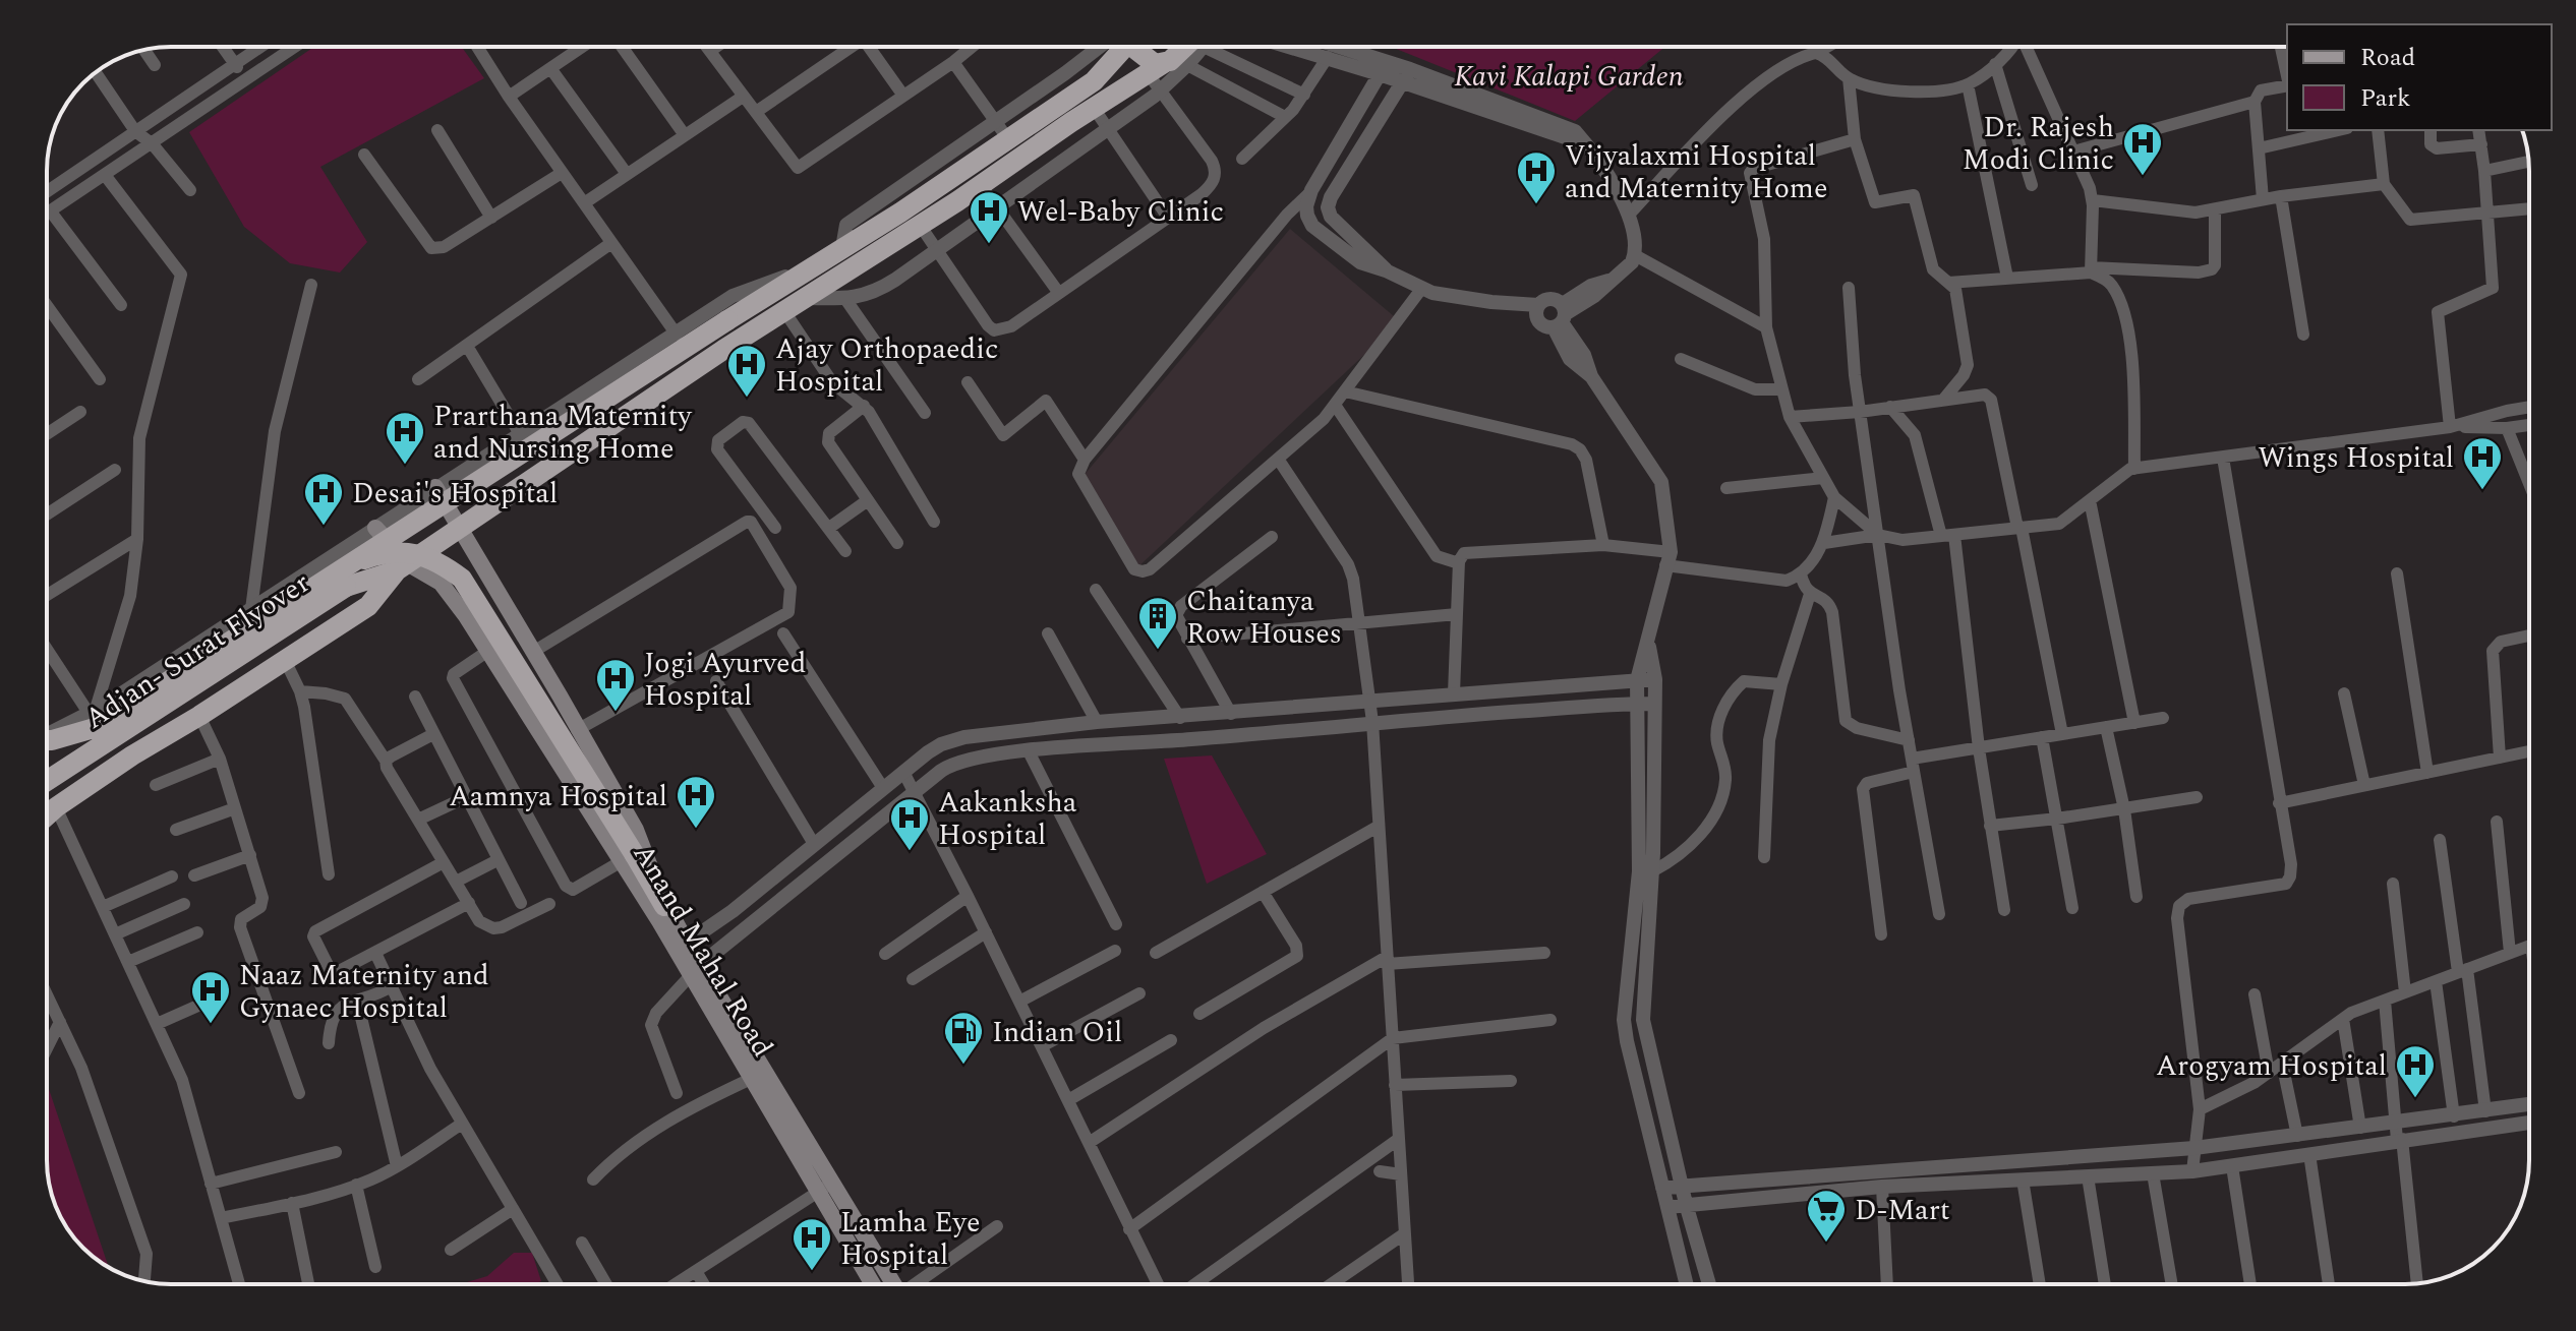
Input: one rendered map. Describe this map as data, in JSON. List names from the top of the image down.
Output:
{
  "streets": {
    "highway": ["Adjan- Surat Flyover"],
    "main road": ["Anand Mahal Road"]
  },
  "crossings": [
    ["Adjan- Surat Flyover", "Anand Mahal Road"]
  ],
  "parks": ["Kavi Kalapi Garden"],
  "places": {
    "hospital": [
      "Dr. Rajesh Modi Clinic",
      "Vijyalaxmi Hospital and Maternity Home",
      "Wel-Baby Clinic",
      "Ajay Orthopaedic Hospital",
      "Prarthana Maternity and Nursing Home",
      "Wings Hospital",
      "Desai's Hospital",
      "Jogi Ayurved Hospital",
      "Aamnya Hospital",
      "Aakanksha Hospital",
      "Naaz Maternity and Gynaec Hospital",
      "Arogyam Hospital",
      "Lamha Eye Hospital"
    ],
    "building": ["Chaitanya Row Houses"],
    "fuel station": ["Indian Oil"],
    "supermarket": ["D-Mart"]
  },
  "legend": ["Road", "Park"]
}
